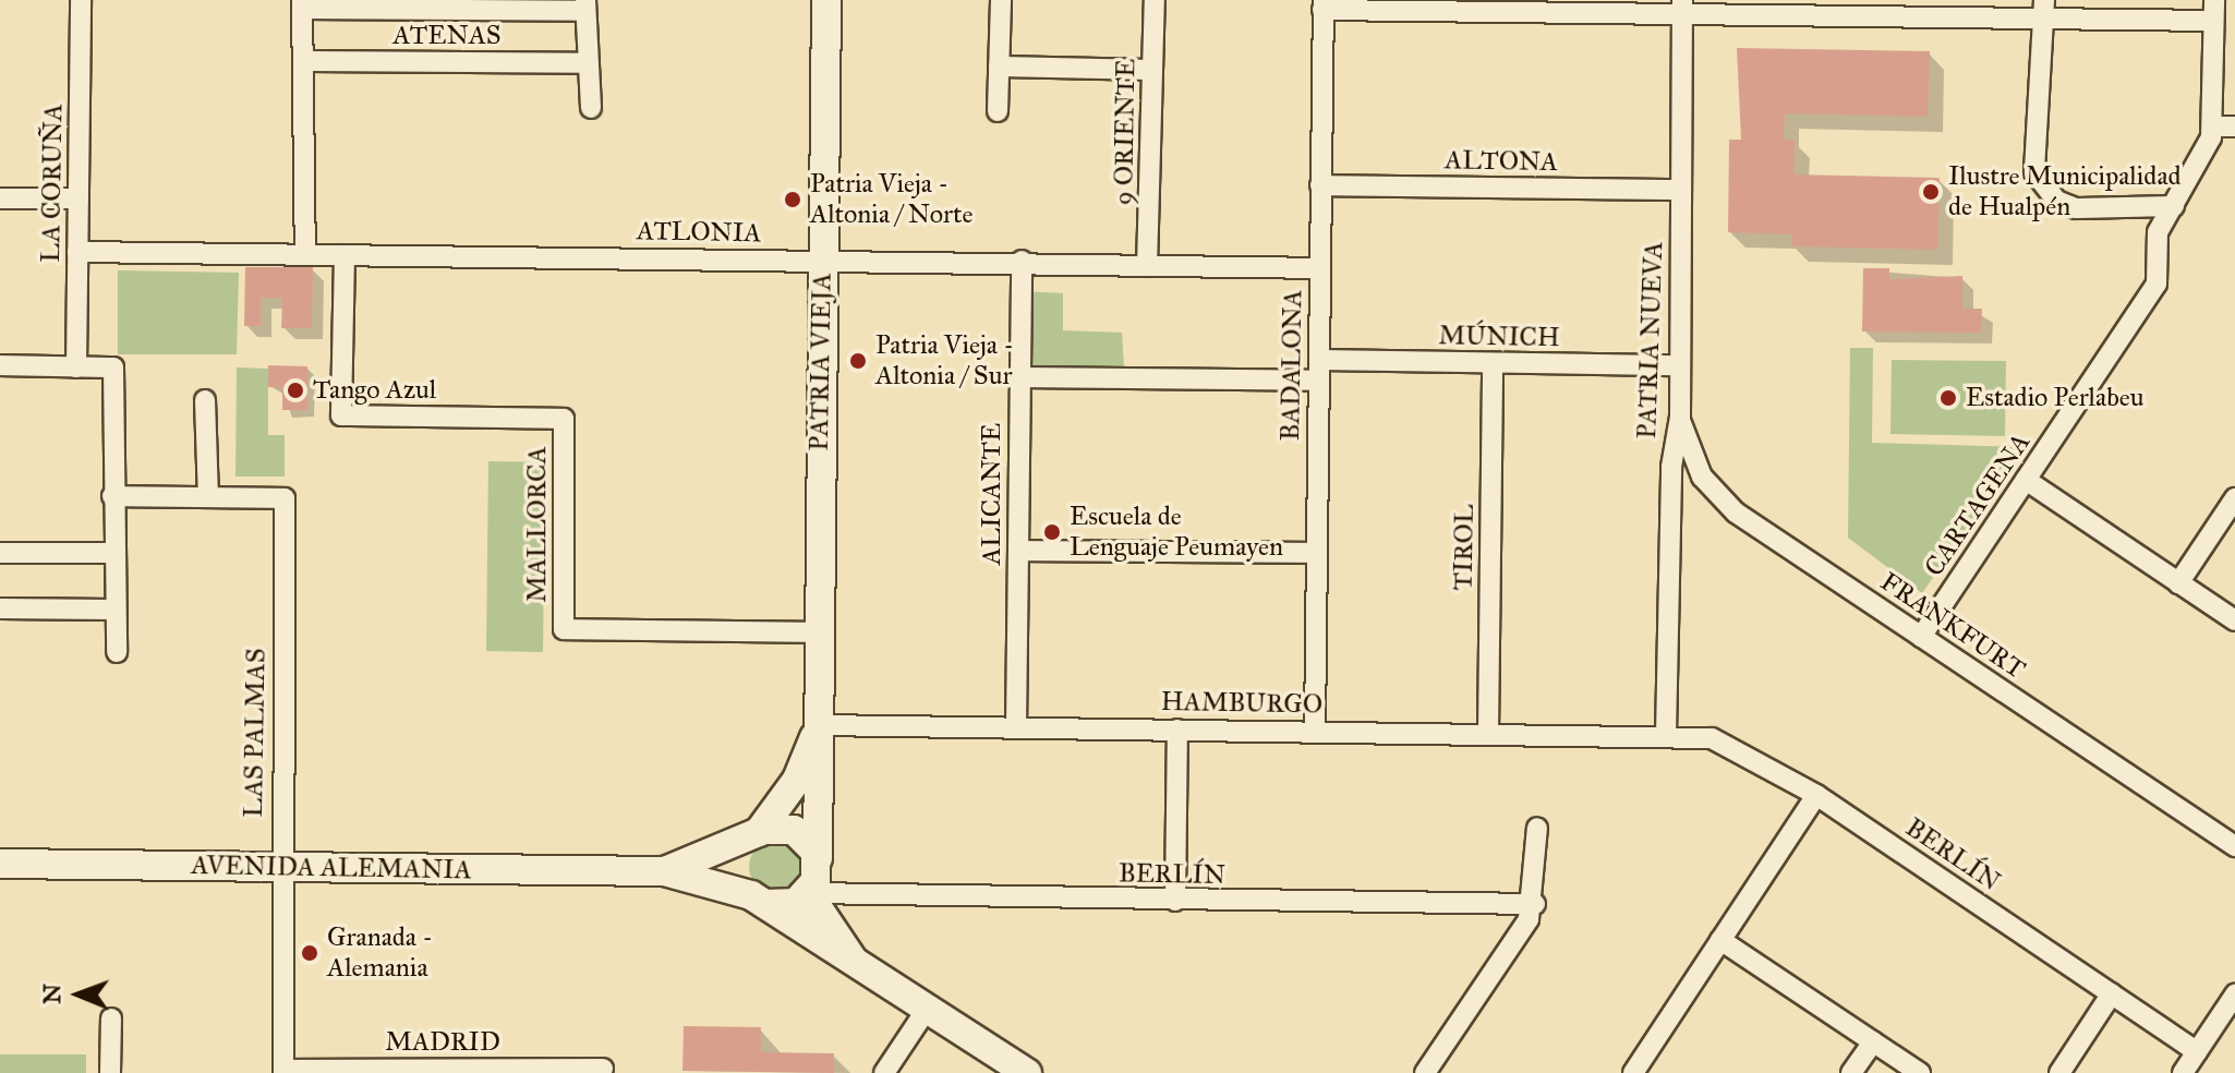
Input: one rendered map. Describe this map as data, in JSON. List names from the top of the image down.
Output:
{
  "streets": {
    "street": [
      "ATENAS",
      "9 ORIENTE",
      "ALTONA",
      "LA CORUÑA",
      "ATLONIA",
      "MÚNICH",
      "PATRIA NUEVA",
      "PATRIA VIEJA",
      "BADALONA",
      "ALICANTE",
      "CARTAGENA",
      "MALLORCA",
      "TIROL",
      "FRANKFURT",
      "HAMBURGO",
      "LAS PALMAS",
      "BERLÍN",
      "AVENIDA ALEMANIA",
      "MADRID"
    ]
  },
  "crossings": [
    ["9 ORIENTE", "ATLONIA"],
    ["ALTONA", "PATRIA NUEVA"],
    ["ALTONA", "BADALONA"],
    ["LA CORUÑA", "ATLONIA"],
    ["ATLONIA", "PATRIA VIEJA"],
    ["ATLONIA", "BADALONA"],
    ["ATLONIA", "ALICANTE"],
    ["ATLONIA", "MALLORCA"],
    ["MÚNICH", "PATRIA NUEVA"],
    ["MÚNICH", "BADALONA"],
    ["MÚNICH", "TIROL"],
    ["PATRIA NUEVA", "FRANKFURT"],
    ["PATRIA NUEVA", "HAMBURGO"],
    ["PATRIA NUEVA", "BERLÍN"],
    ["PATRIA VIEJA", "MALLORCA"],
    ["PATRIA VIEJA", "HAMBURGO"],
    ["PATRIA VIEJA", "BERLÍN"],
    ["PATRIA VIEJA", "AVENIDA ALEMANIA"],
    ["BADALONA", "HAMBURGO"],
    ["ALICANTE", "HAMBURGO"],
    ["CARTAGENA", "FRANKFURT"],
    ["TIROL", "HAMBURGO"],
    ["HAMBURGO", "BERLÍN"],
    ["LAS PALMAS", "AVENIDA ALEMANIA"],
    ["LAS PALMAS", "MADRID"],
    ["BERLÍN", "AVENIDA ALEMANIA"]
  ],
  "places": [
    "Ilustre Municipalidad de Hualpén",
    "Patria Vieja - Altonia / Norte",
    "Patria Vieja - Altonia / Sur",
    "Tango Azul",
    "Estadio Perlabeu",
    "Escuela de Lenguaje Peumayen",
    "Granada - Alemania"
  ],
  "north": "left"
}
